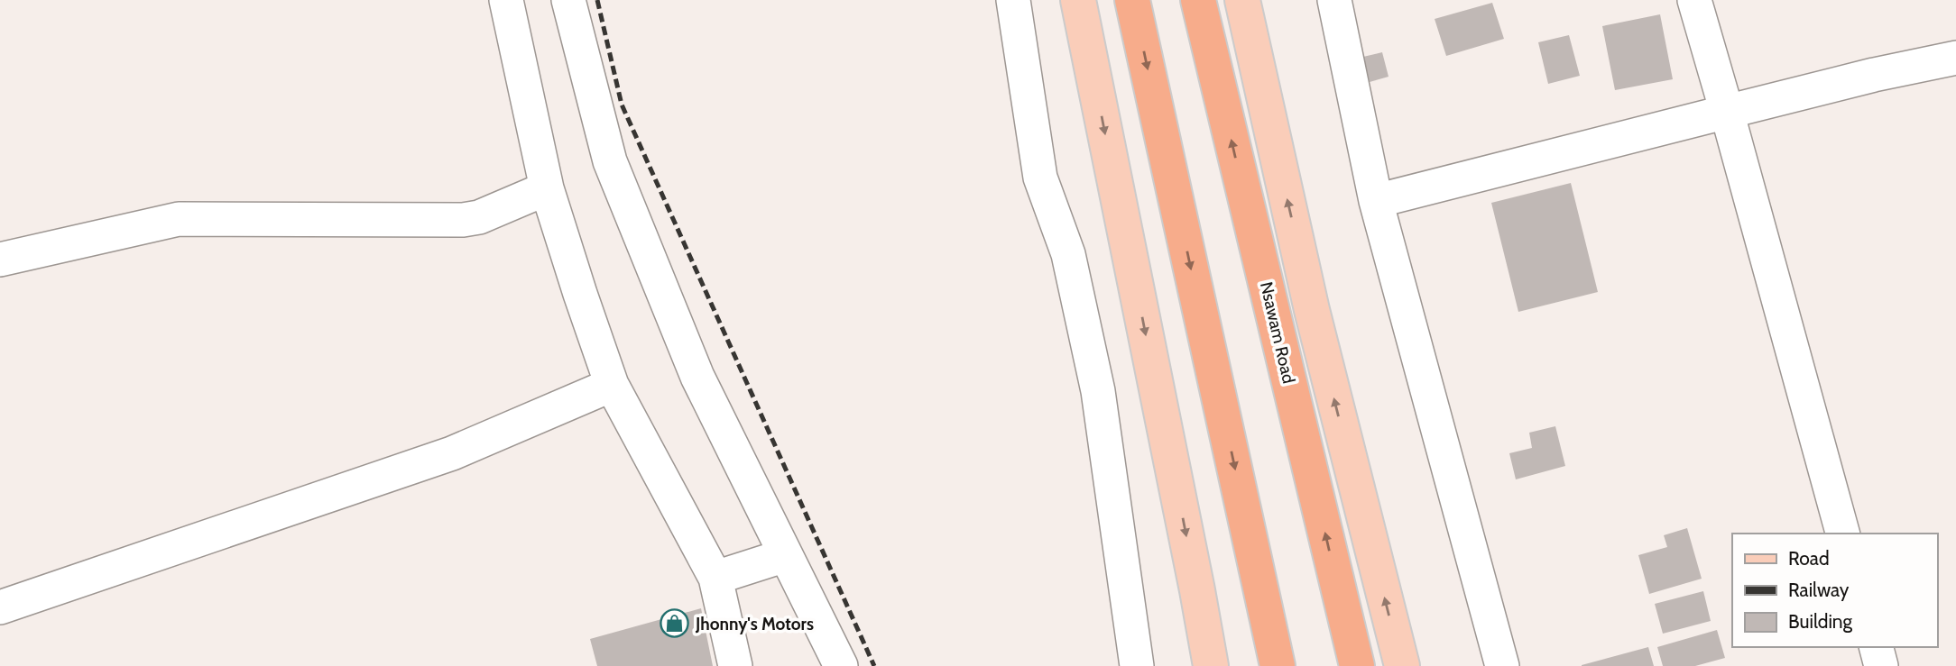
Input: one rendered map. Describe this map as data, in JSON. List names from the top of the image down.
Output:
{
  "streets": {
    "highway": ["Nsawam Road"]
  },
  "places": {
    "shop": ["Jhonny's Motors"]
  },
  "legend": ["Road", "Railway", "Building"]
}
